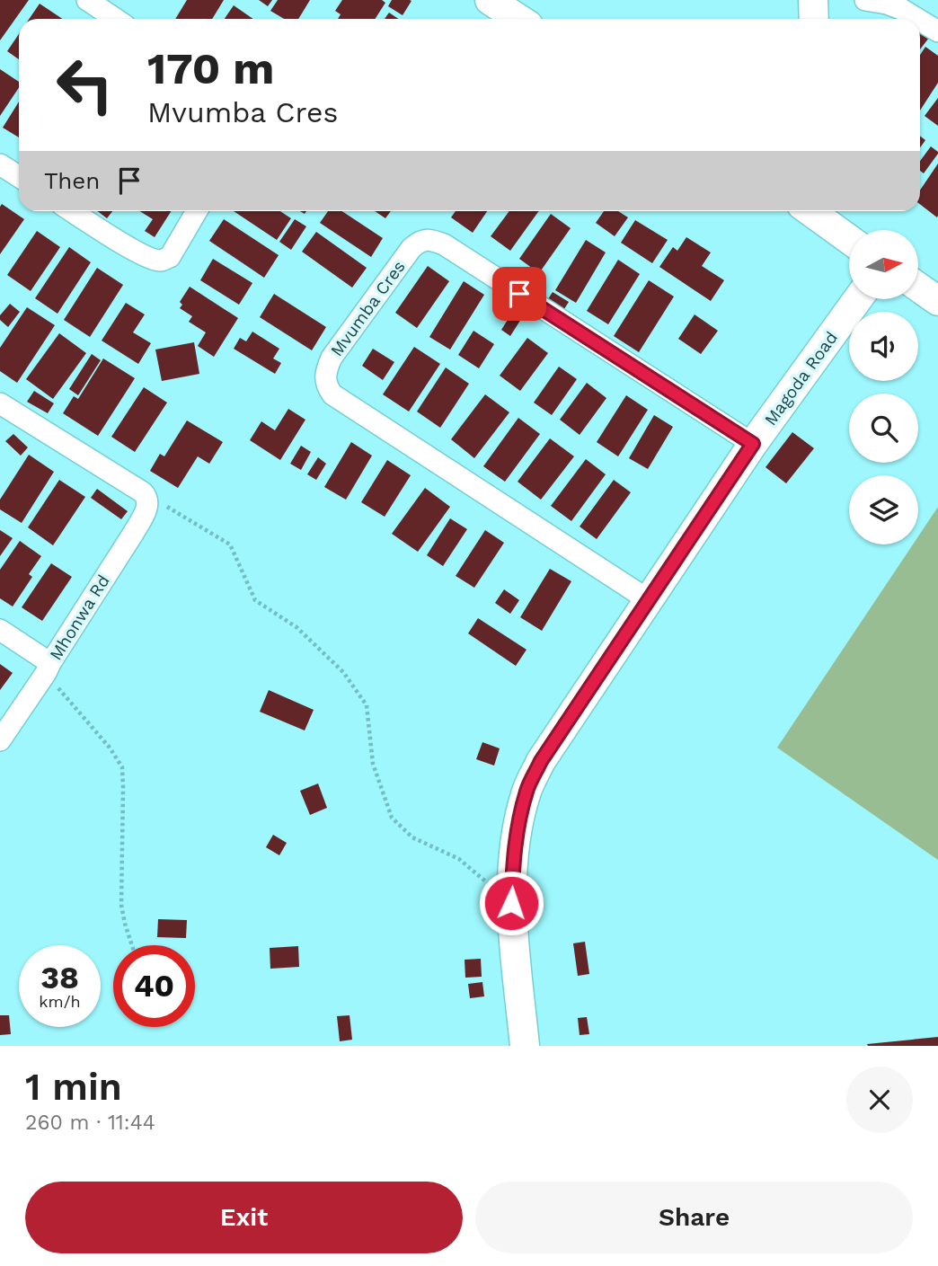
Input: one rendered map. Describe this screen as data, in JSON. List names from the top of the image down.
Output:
{
  "streets": {
    "street": ["Mvumba Cres", "Magoda Road", "Mhonwa Rd"]
  },
  "crossings": [
    ["Mvumba Cres", "Magoda Road"]
  ],
  "north": "right",
  "page": {
    "turn": ["170 m", "Mvumba Cres"],
    "then": "Then",
    "speed": "38 km/h",
    "limit": "40",
    "heading": ["1 min", "260 m · 11:44"],
    "buttons": ["Exit", "Share"]
  }
}
